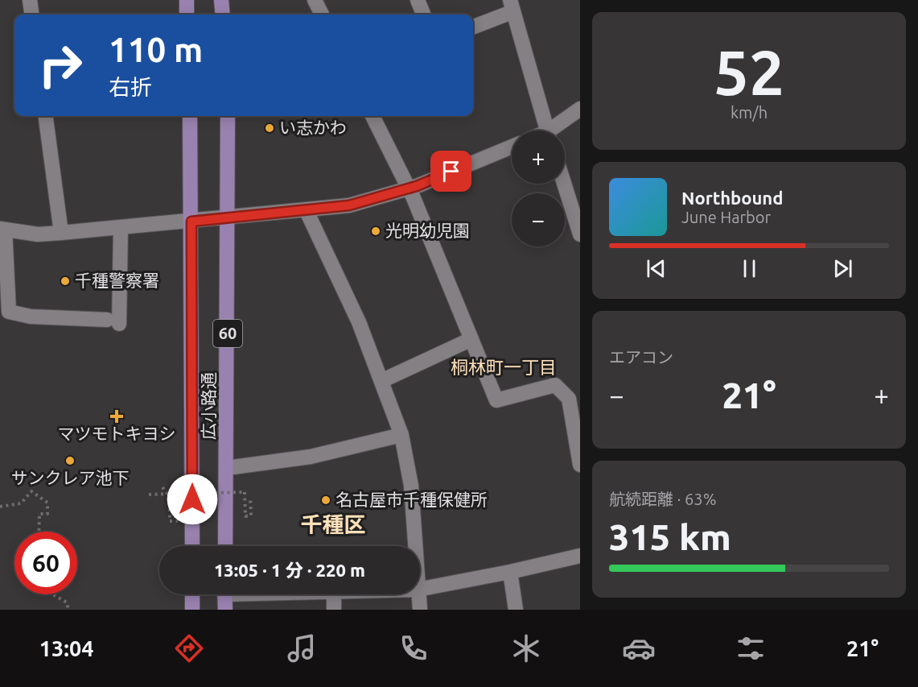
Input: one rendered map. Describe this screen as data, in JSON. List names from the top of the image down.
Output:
{
  "streets": {
    "main road": ["60", "広小路通"]
  },
  "districts": ["桐林町一丁目", "千種区"],
  "places": {
    "other": [
      "い志かわ",
      "光明幼児園",
      "千種警察署",
      "サンクレア池下",
      "名古屋市千種保健所"
    ],
    "health": ["マツモトキヨシ"]
  },
  "page": {
    "tile": [
      ["52", "km/h"],
      "エアコン",
      ["航続距離 · 63%", "315 km"]
    ],
    "turn": ["110 m", "右折"],
    "map_buttons": ["+", "−"],
    "song": ["Northbound", "June Harbor"],
    "heat": ["−", "21°", "+"],
    "limit": "60",
    "trip": "13:05 · 1 分 · 220 m",
    "tabs": ["13:04", "21°"]
  }
}
